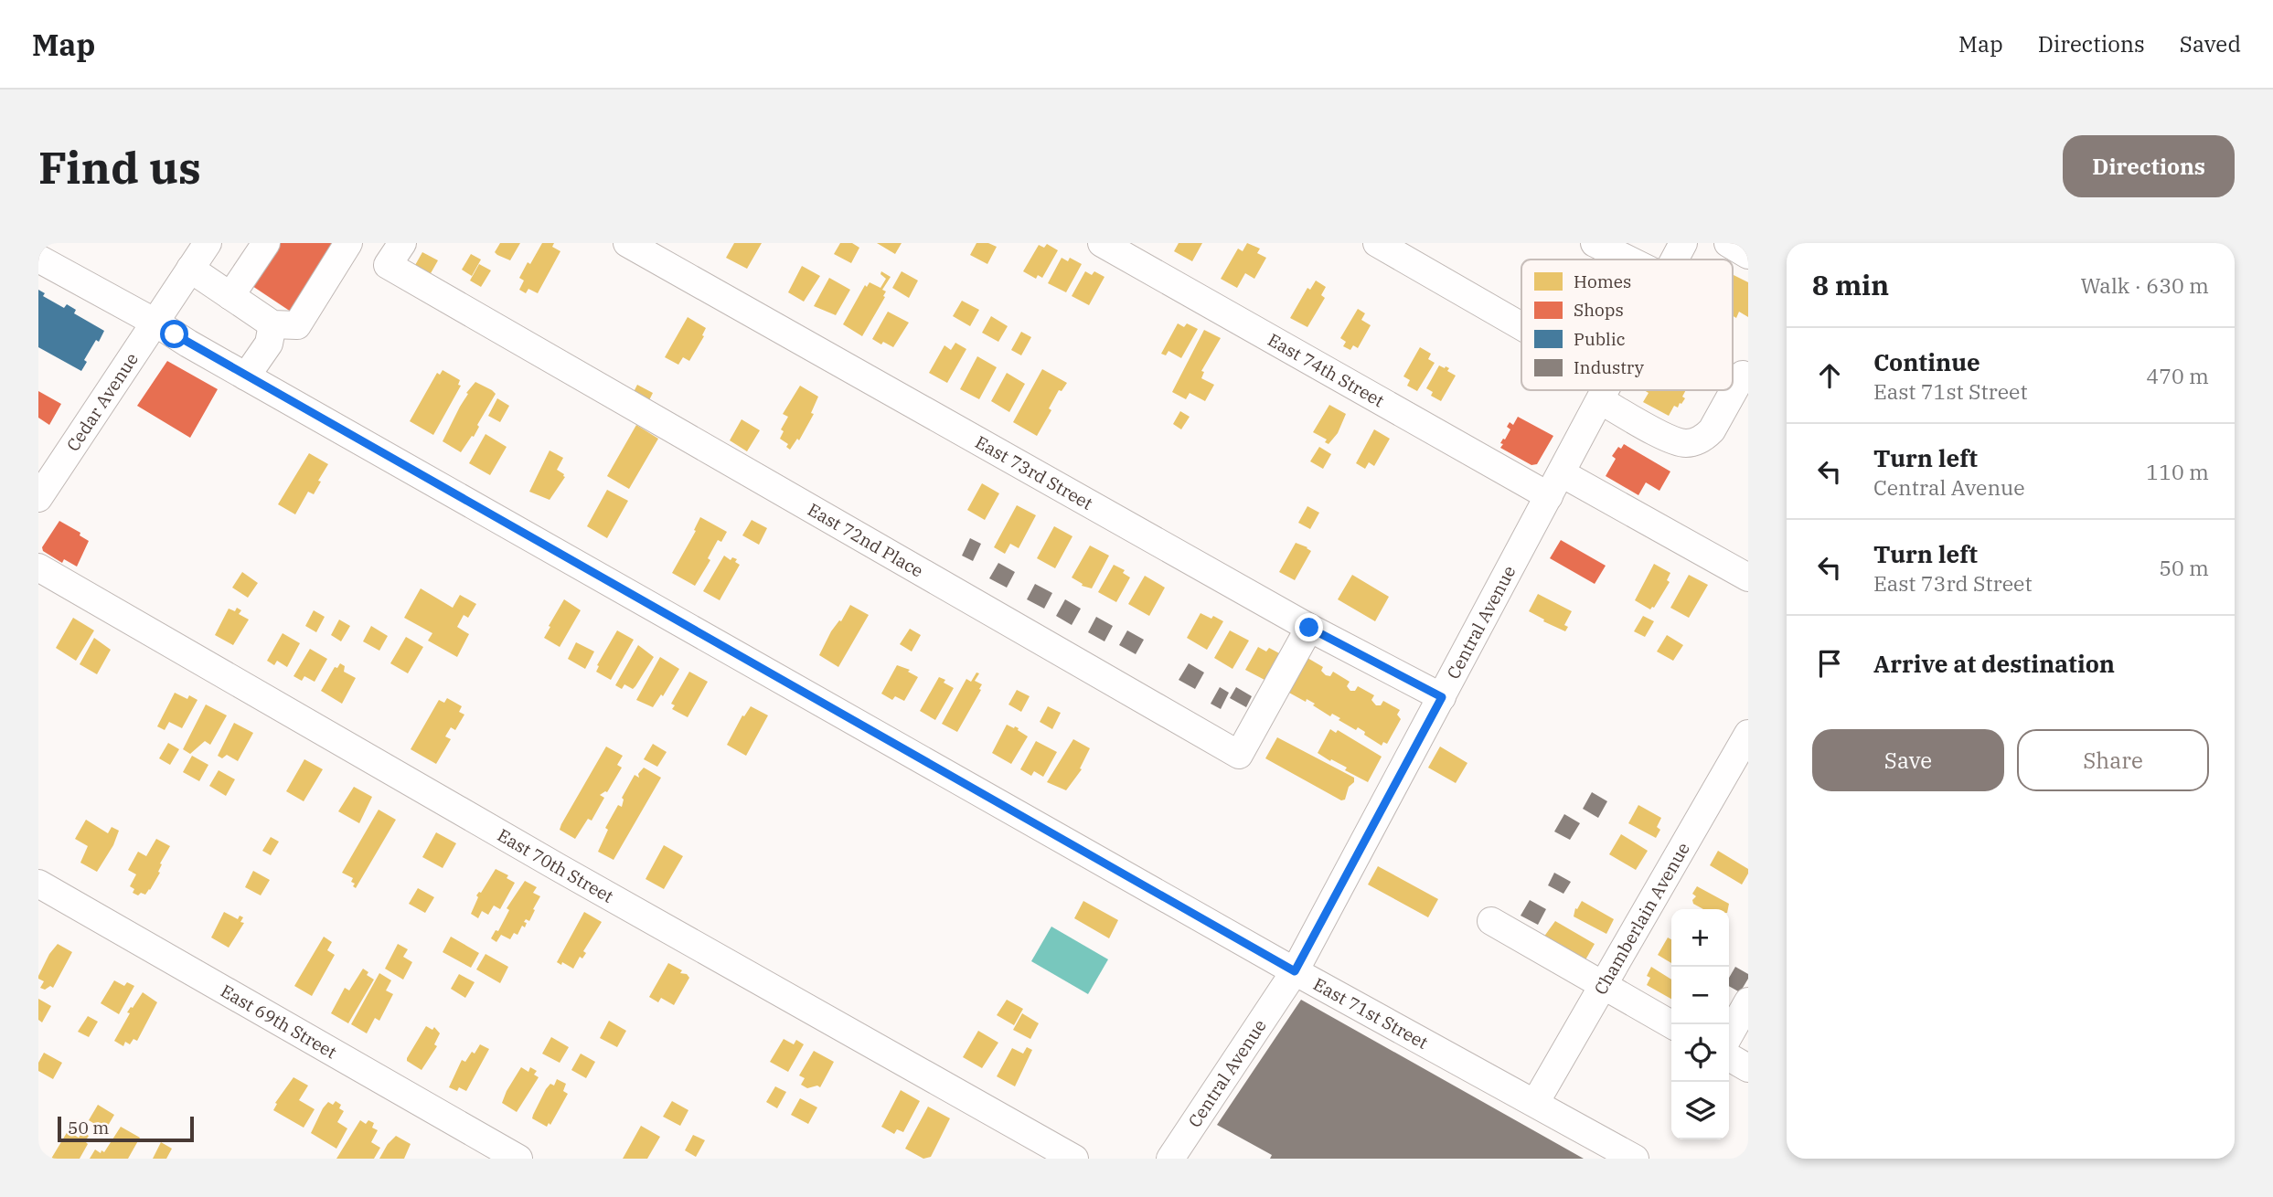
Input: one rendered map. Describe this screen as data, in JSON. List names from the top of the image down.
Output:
{
  "streets": {
    "street": [
      "East 74th Street",
      "Cedar Avenue",
      "East 73rd Street",
      "East 72nd Place",
      "Central Avenue",
      "East 70th Street",
      "Chamberlain Avenue",
      "East 71st Street",
      "East 69th Street"
    ]
  },
  "crossings": [
    ["East 74th Street", "Central Avenue"],
    ["Cedar Avenue", "East 71st Street"],
    ["East 73rd Street", "East 72nd Place"],
    ["East 73rd Street", "Central Avenue"],
    ["Central Avenue", "East 71st Street"],
    ["Chamberlain Avenue", "East 71st Street"]
  ],
  "legend": [
    "Homes",
    "Shops",
    "Public",
    "Industry"
  ],
  "scale_bar": "50 m",
  "page": {
    "header": "Map",
    "nav": ["Map", "Directions", "Saved"],
    "buttons": [
      "Directions",
      ["Save", "Share"]
    ],
    "title": "Find us",
    "heading": ["8 min", "Walk · 630 m"],
    "list": [
      ["Continue", "East 71st Street", "470 m"],
      ["Turn left", "Central Avenue", "110 m"],
      ["Turn left", "East 73rd Street", "50 m"],
      "Arrive at destination"
    ],
    "map_buttons": ["+", "−"],
    "scale": "50 m"
  }
}
